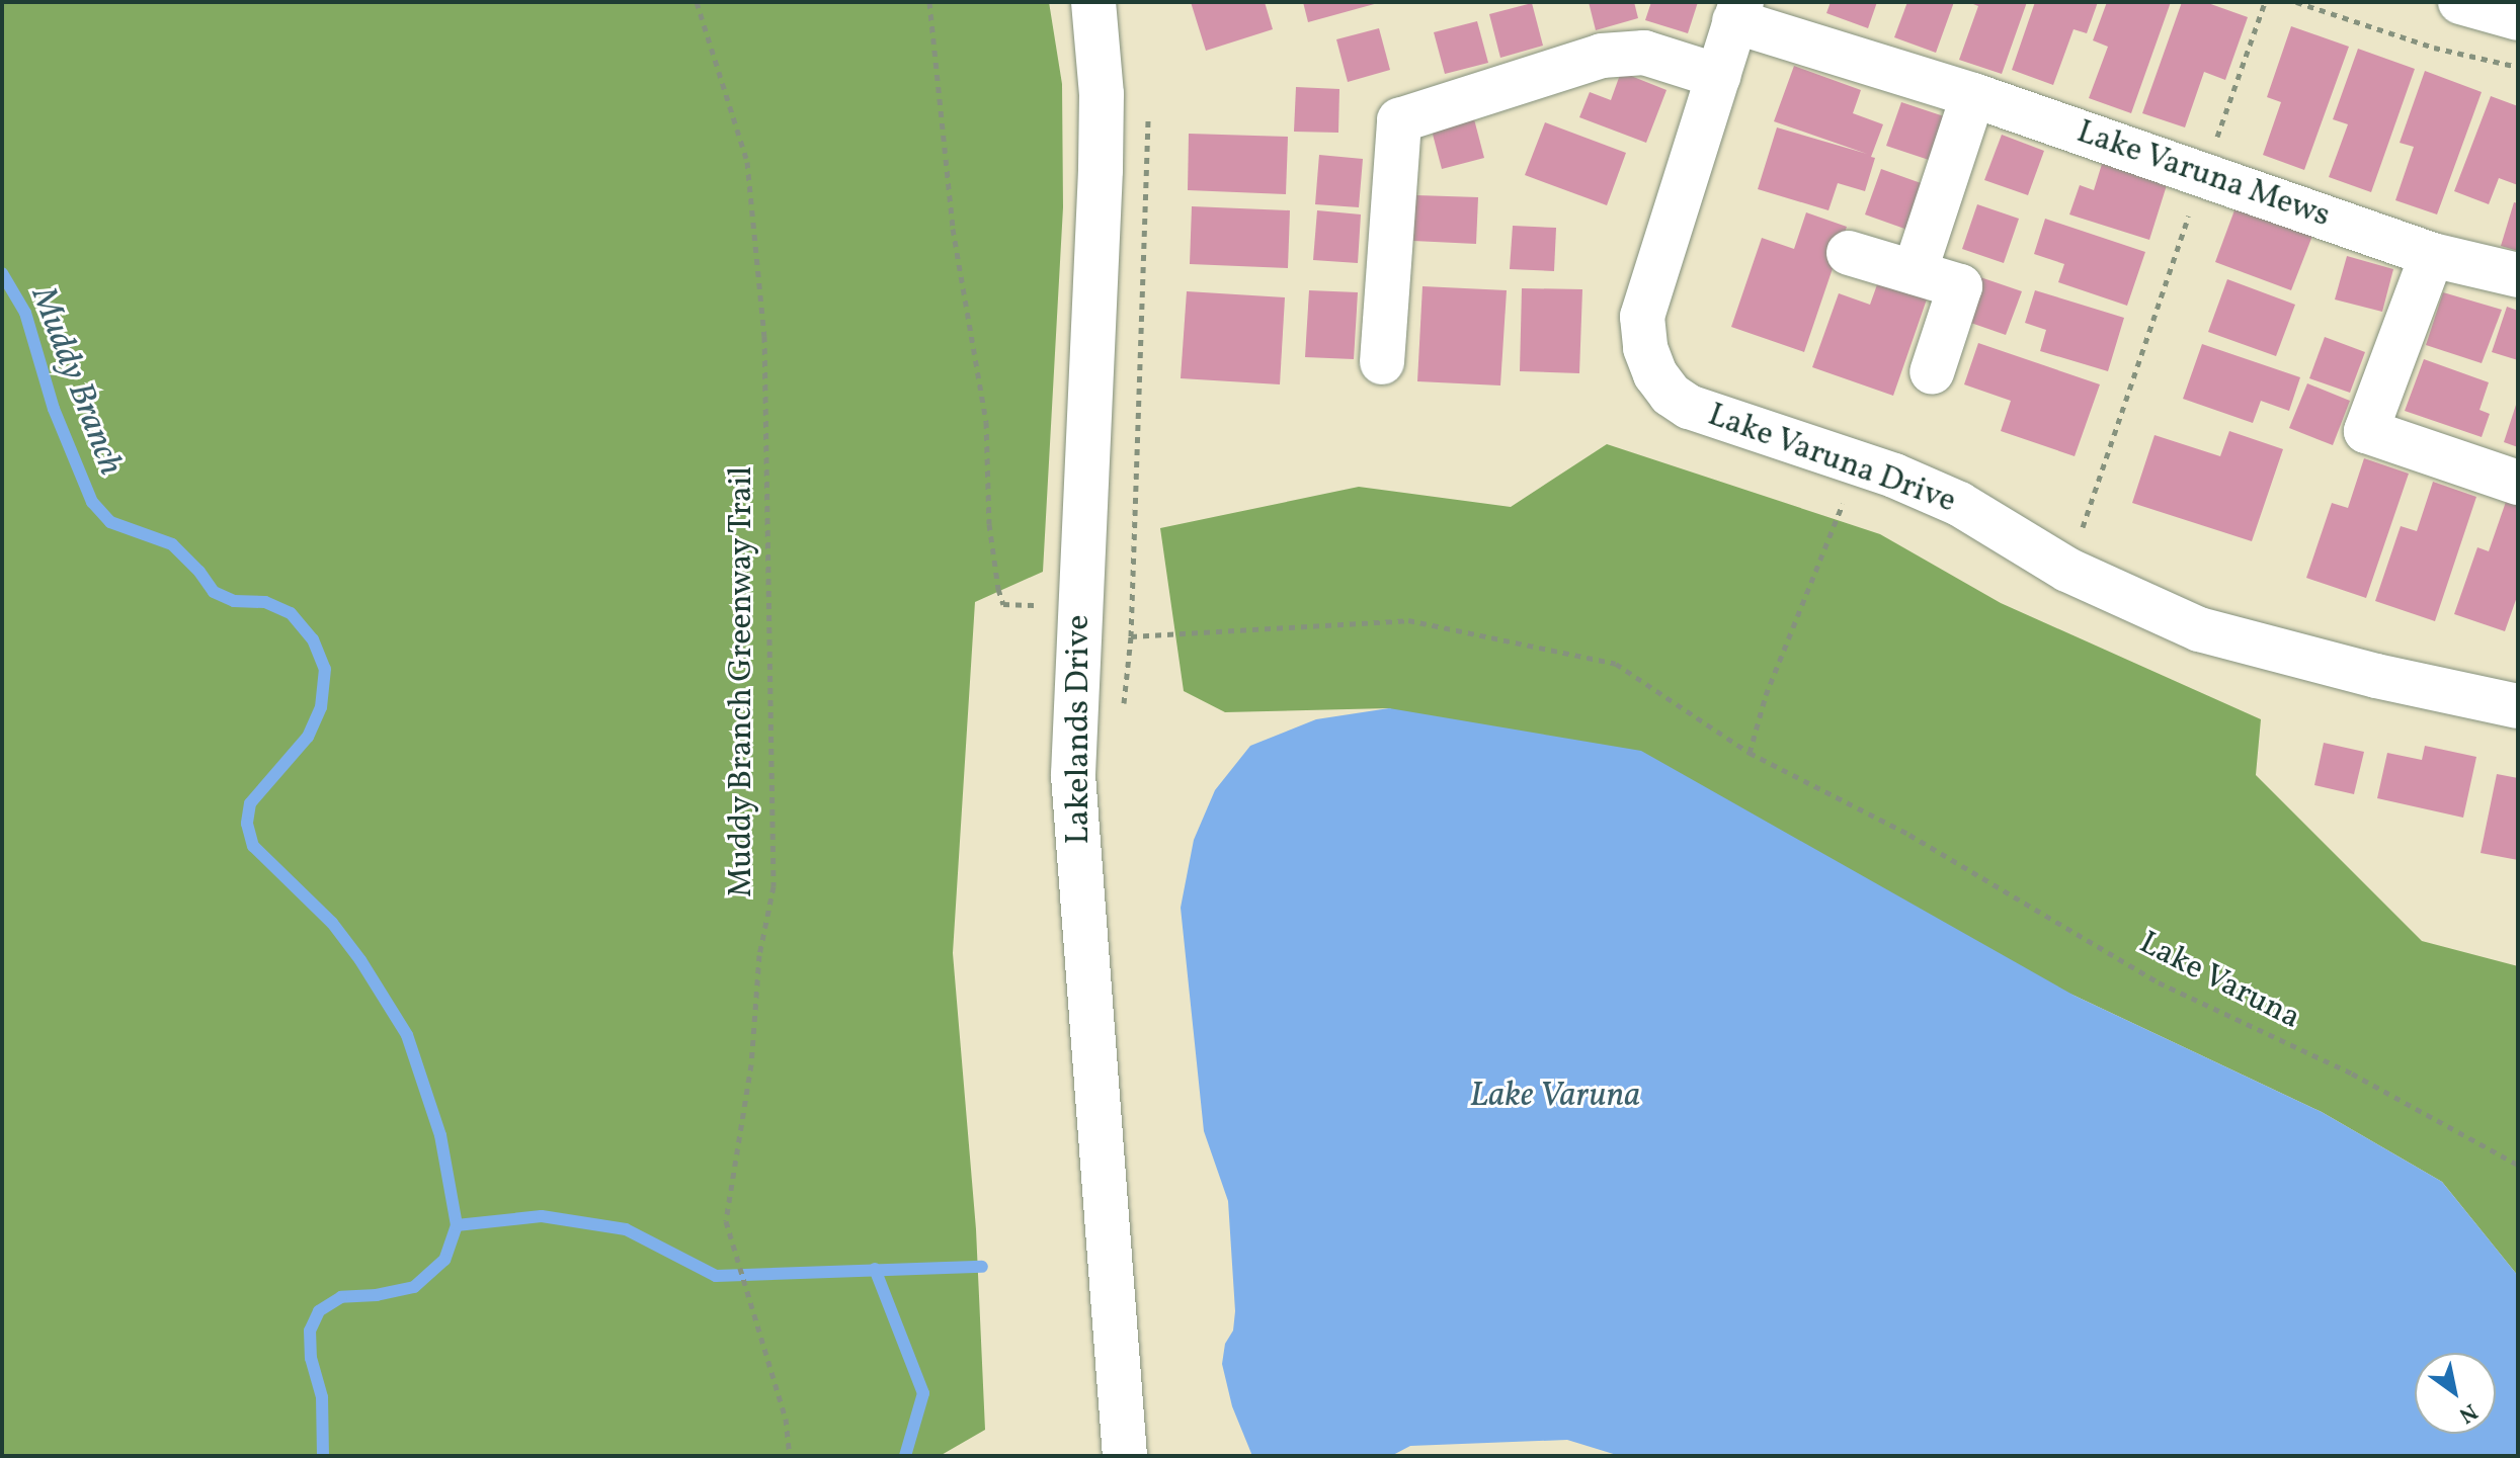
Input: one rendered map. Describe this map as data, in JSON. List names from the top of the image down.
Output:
{
  "streets": {
    "street": ["Lake Varuna Mews", "Lake Varuna Drive", "Lakelands Drive"],
    "path": ["Muddy Branch Greenway Trail", "Lake Varuna"]
  },
  "crossings": [
    ["Lake Varuna Mews", "Lake Varuna Drive"]
  ],
  "water": ["Muddy Branch", "Lake Varuna"],
  "north": "bottom right"
}
